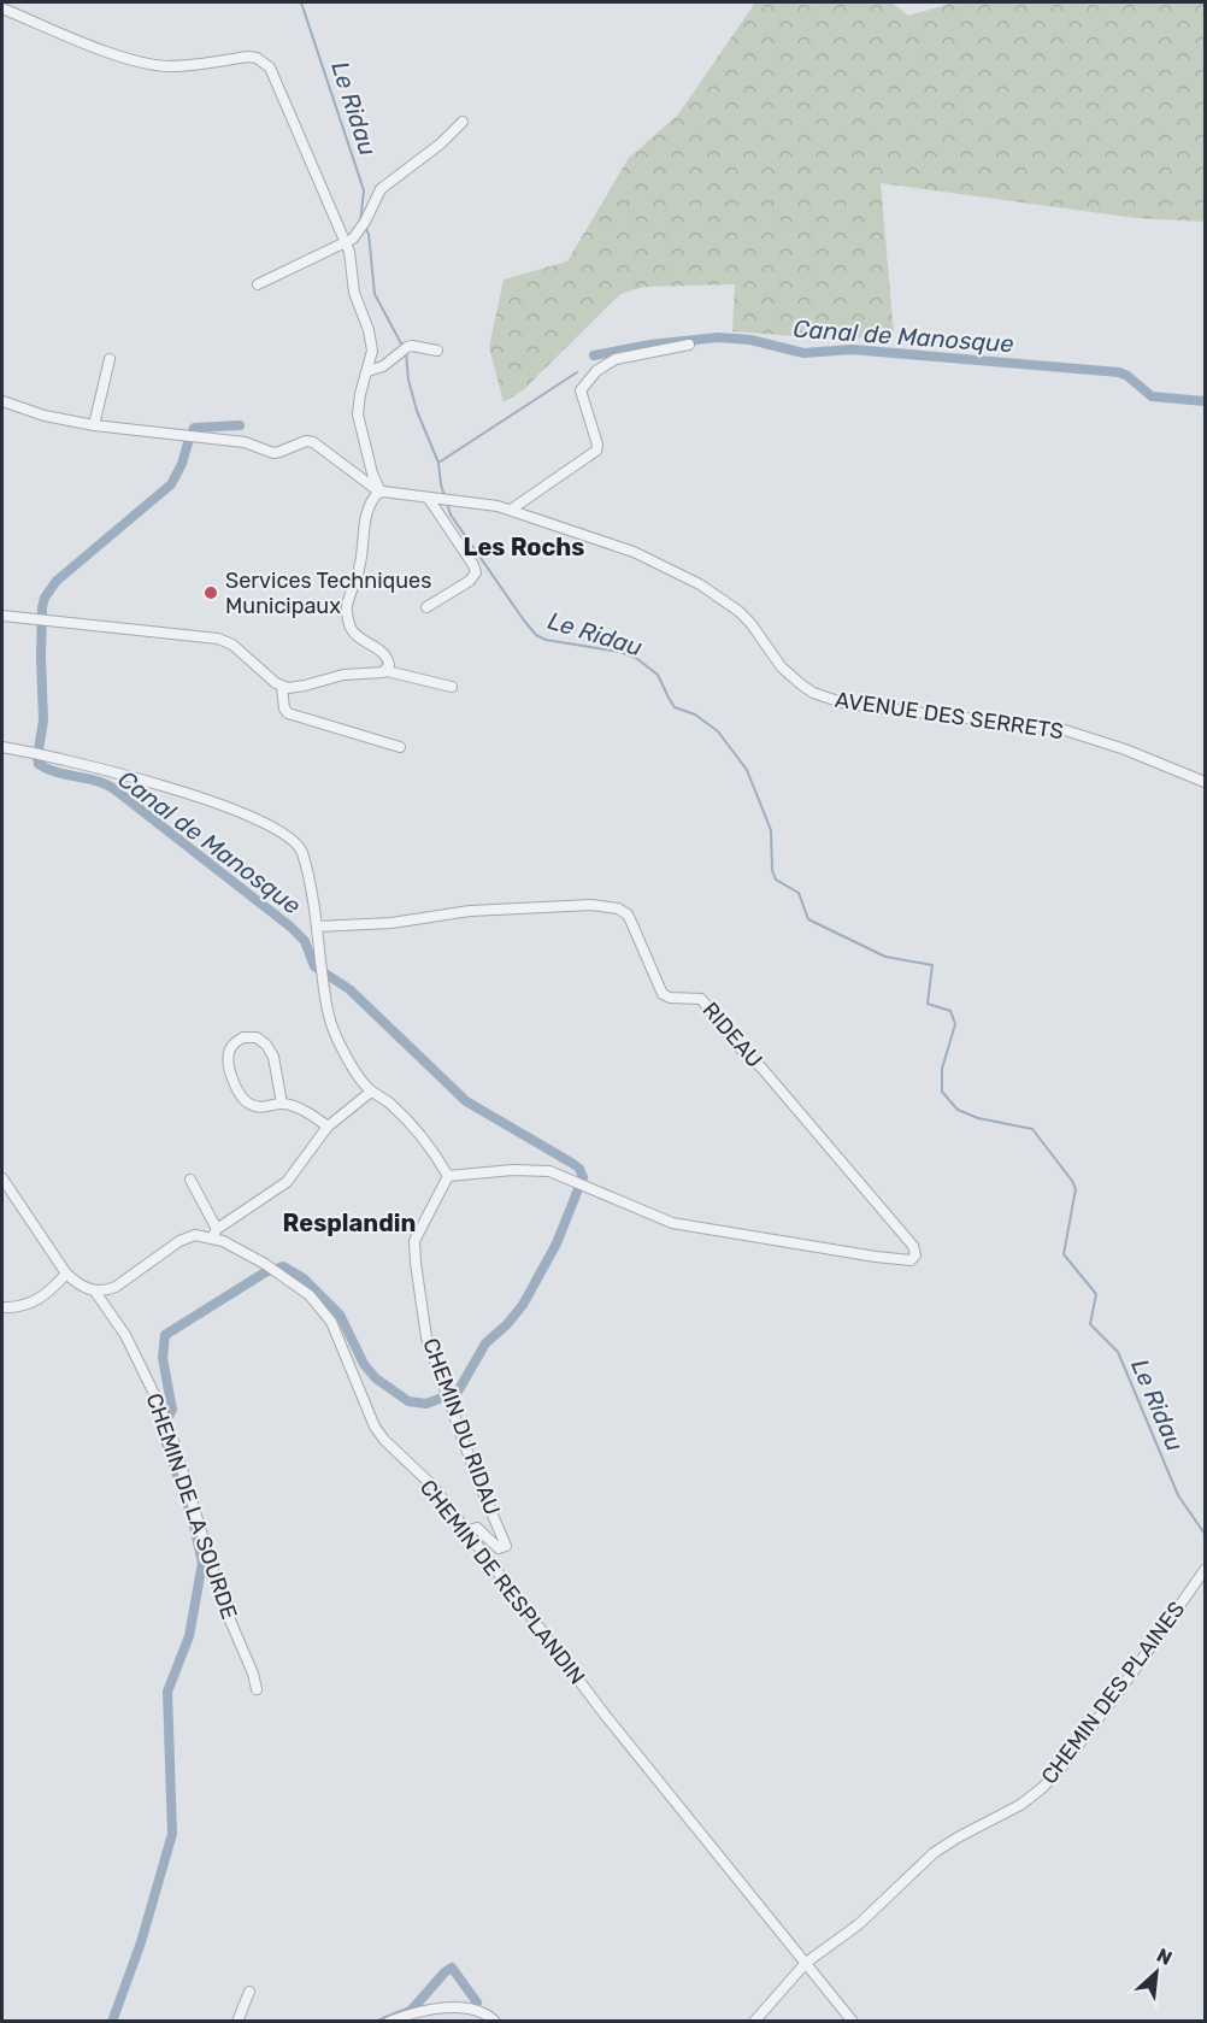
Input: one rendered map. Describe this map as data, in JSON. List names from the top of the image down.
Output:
{
  "streets": {
    "street": [
      "AVENUE DES SERRETS",
      "RIDEAU",
      "CHEMIN DU RIDAU",
      "CHEMIN DE LA SOURDE",
      "CHEMIN DE RESPLANDIN",
      "CHEMIN DES PLAINES"
    ]
  },
  "crossings": [
    ["RIDEAU", "CHEMIN DU RIDAU"],
    ["CHEMIN DU RIDAU", "CHEMIN DE RESPLANDIN"],
    ["CHEMIN DE RESPLANDIN", "CHEMIN DES PLAINES"]
  ],
  "districts": ["Les Rochs", "Resplandin"],
  "water": ["Le Ridau", "Canal de Manosque"],
  "places": ["Services Techniques Municipaux"],
  "north": "top right"
}
